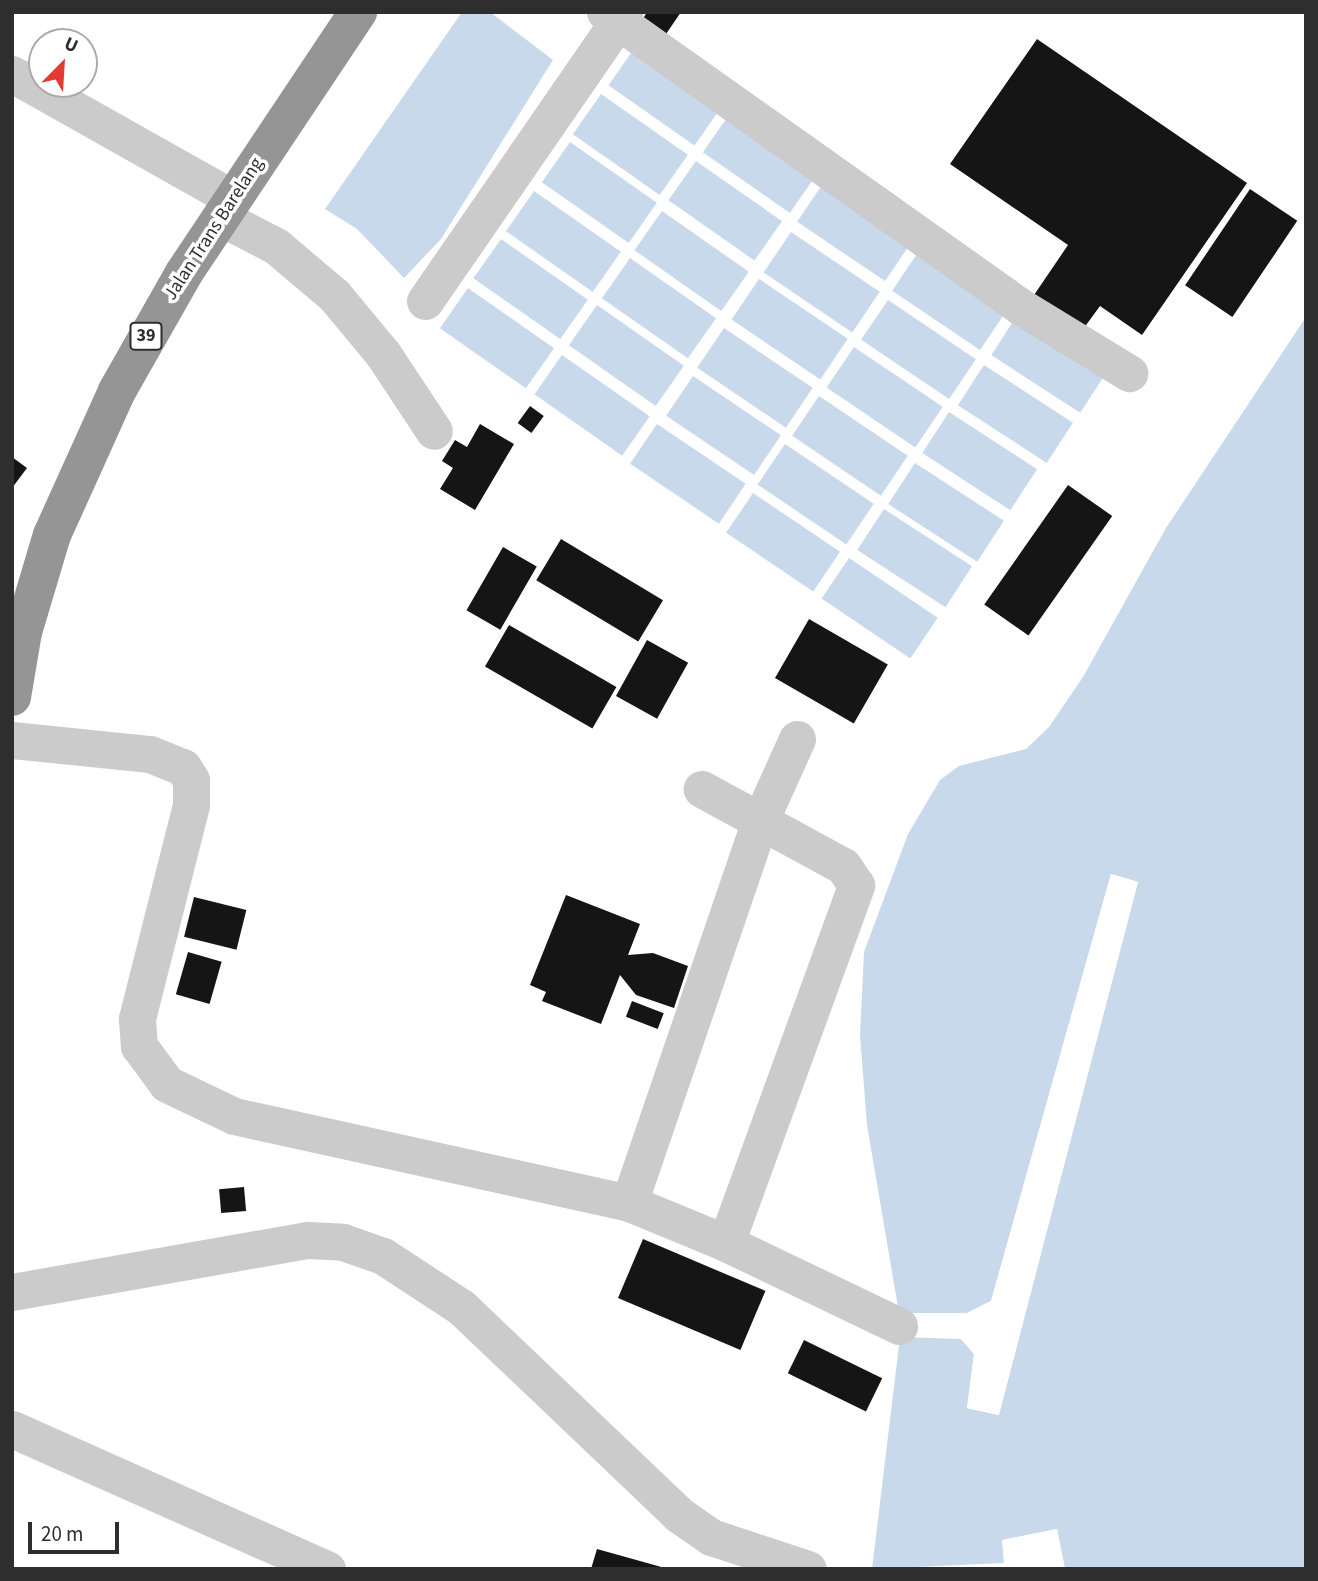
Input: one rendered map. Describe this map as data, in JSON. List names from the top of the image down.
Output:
{
  "streets": {
    "highway": ["Jalan Trans Barelang", "39"]
  },
  "scale_bar": "20 m",
  "north": "top right"
}
